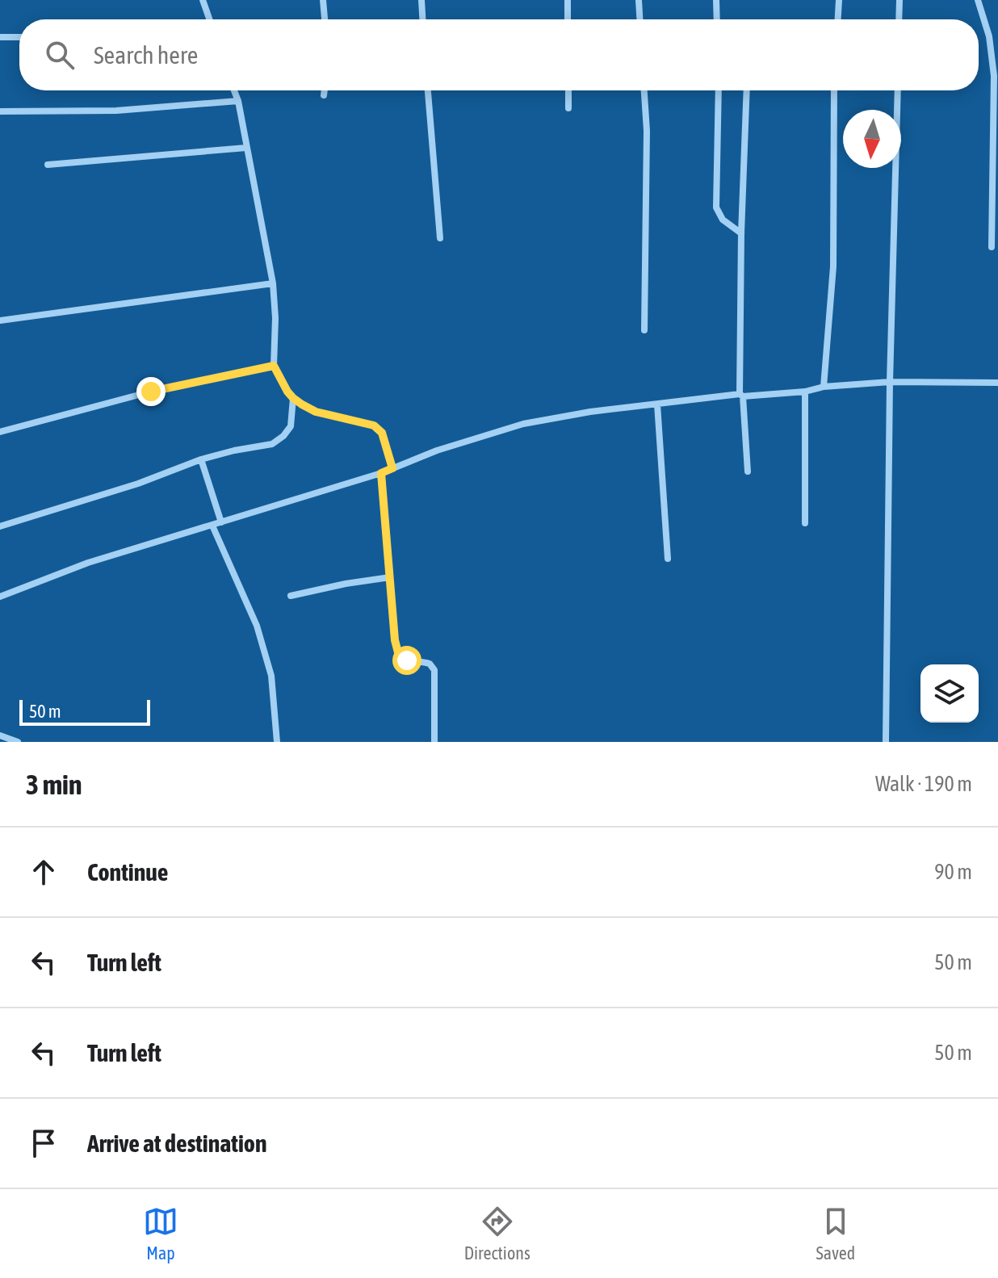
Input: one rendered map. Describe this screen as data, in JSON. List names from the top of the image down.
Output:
{
  "scale_bar": "50 m",
  "north": "bottom",
  "page": {
    "search": "Search here",
    "scale": "50 m",
    "heading": ["3 min", "Walk · 190 m"],
    "list": [
      ["Continue", "90 m"],
      ["Turn left", "50 m"],
      ["Turn left", "50 m"],
      "Arrive at destination"
    ],
    "nav": ["Map", "Directions", "Saved"]
  }
}
